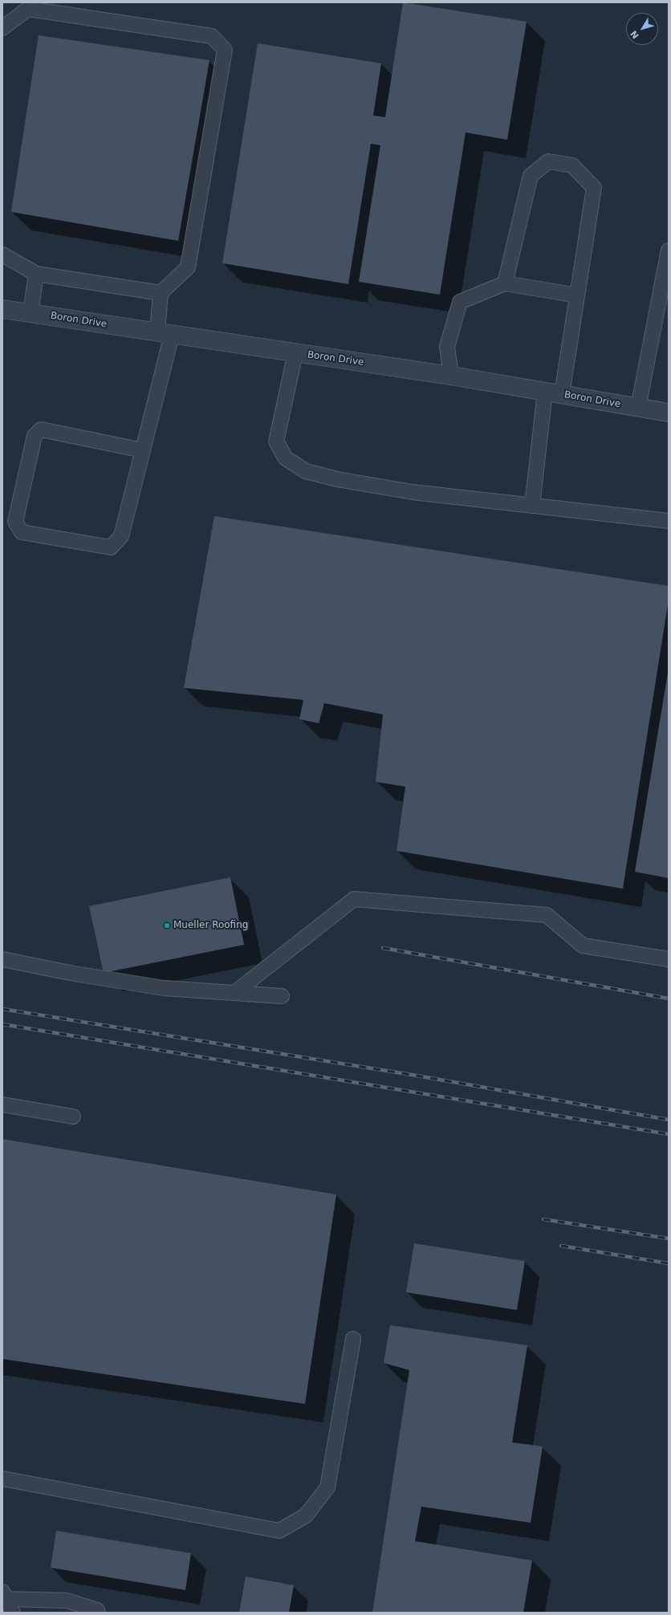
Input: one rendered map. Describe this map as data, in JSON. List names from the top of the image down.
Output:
{
  "streets": {
    "street": ["Boron Drive"]
  },
  "places": ["Mueller Roofing"],
  "north": "bottom left"
}
